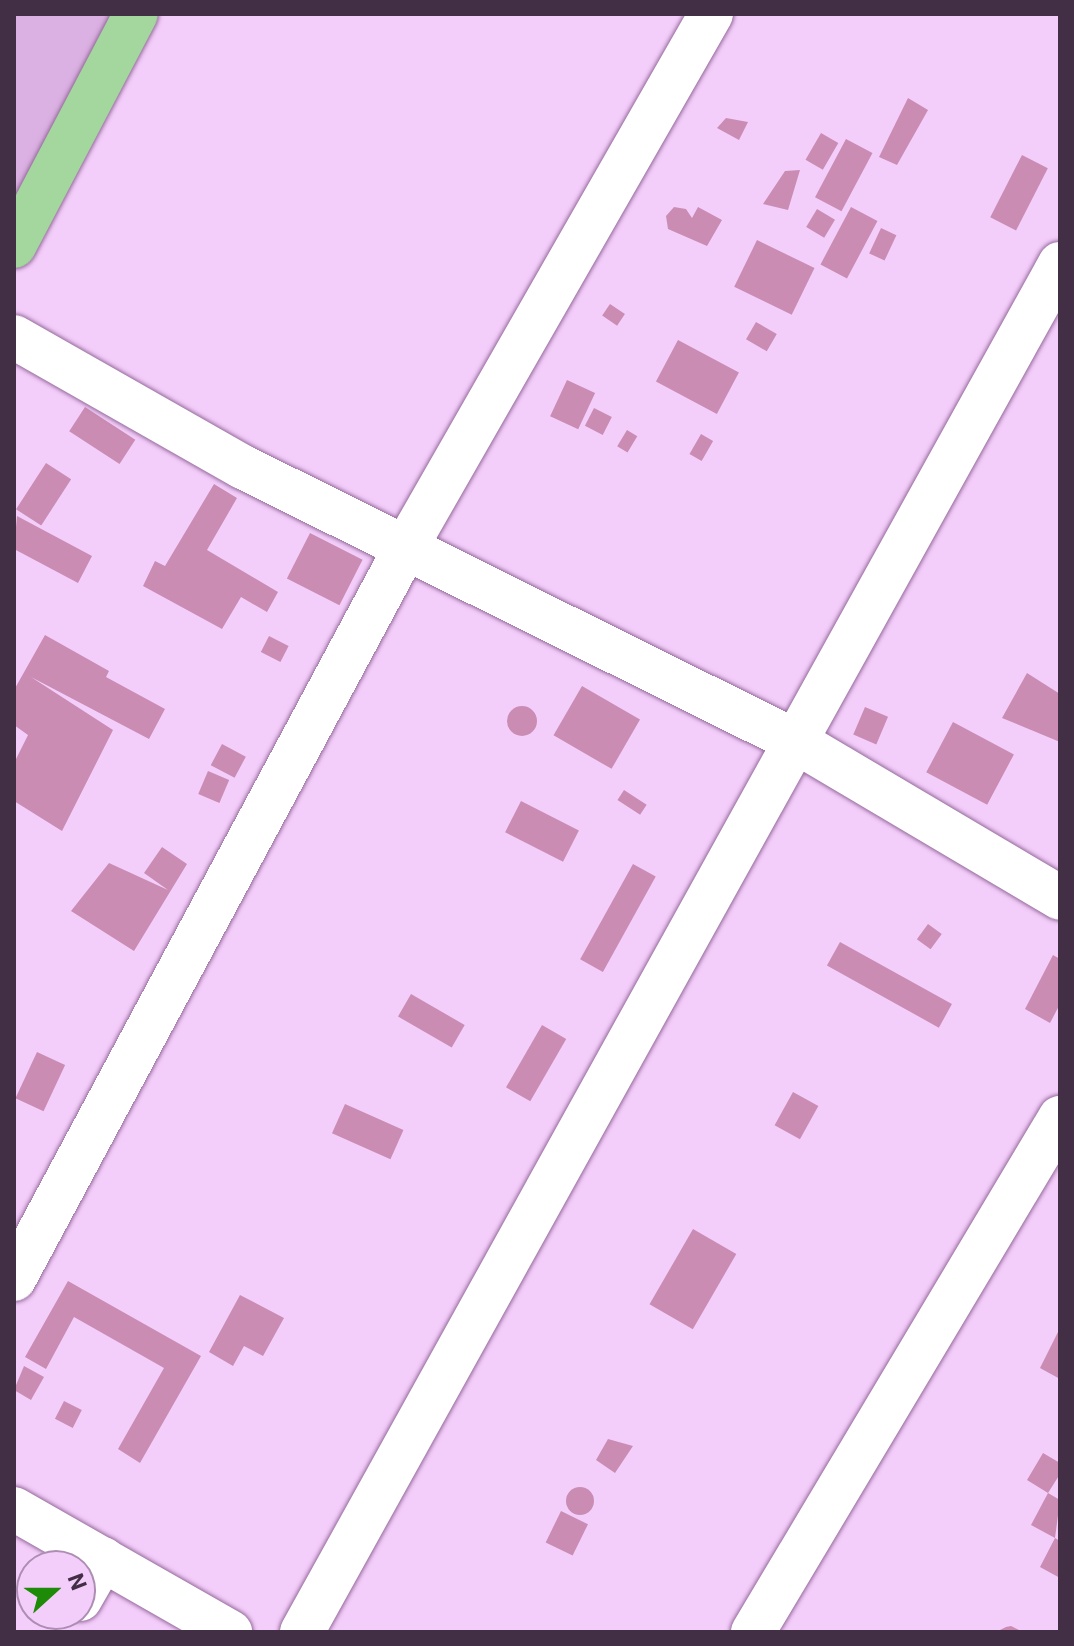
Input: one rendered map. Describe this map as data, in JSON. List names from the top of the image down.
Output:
{
  "north": "right"
}
